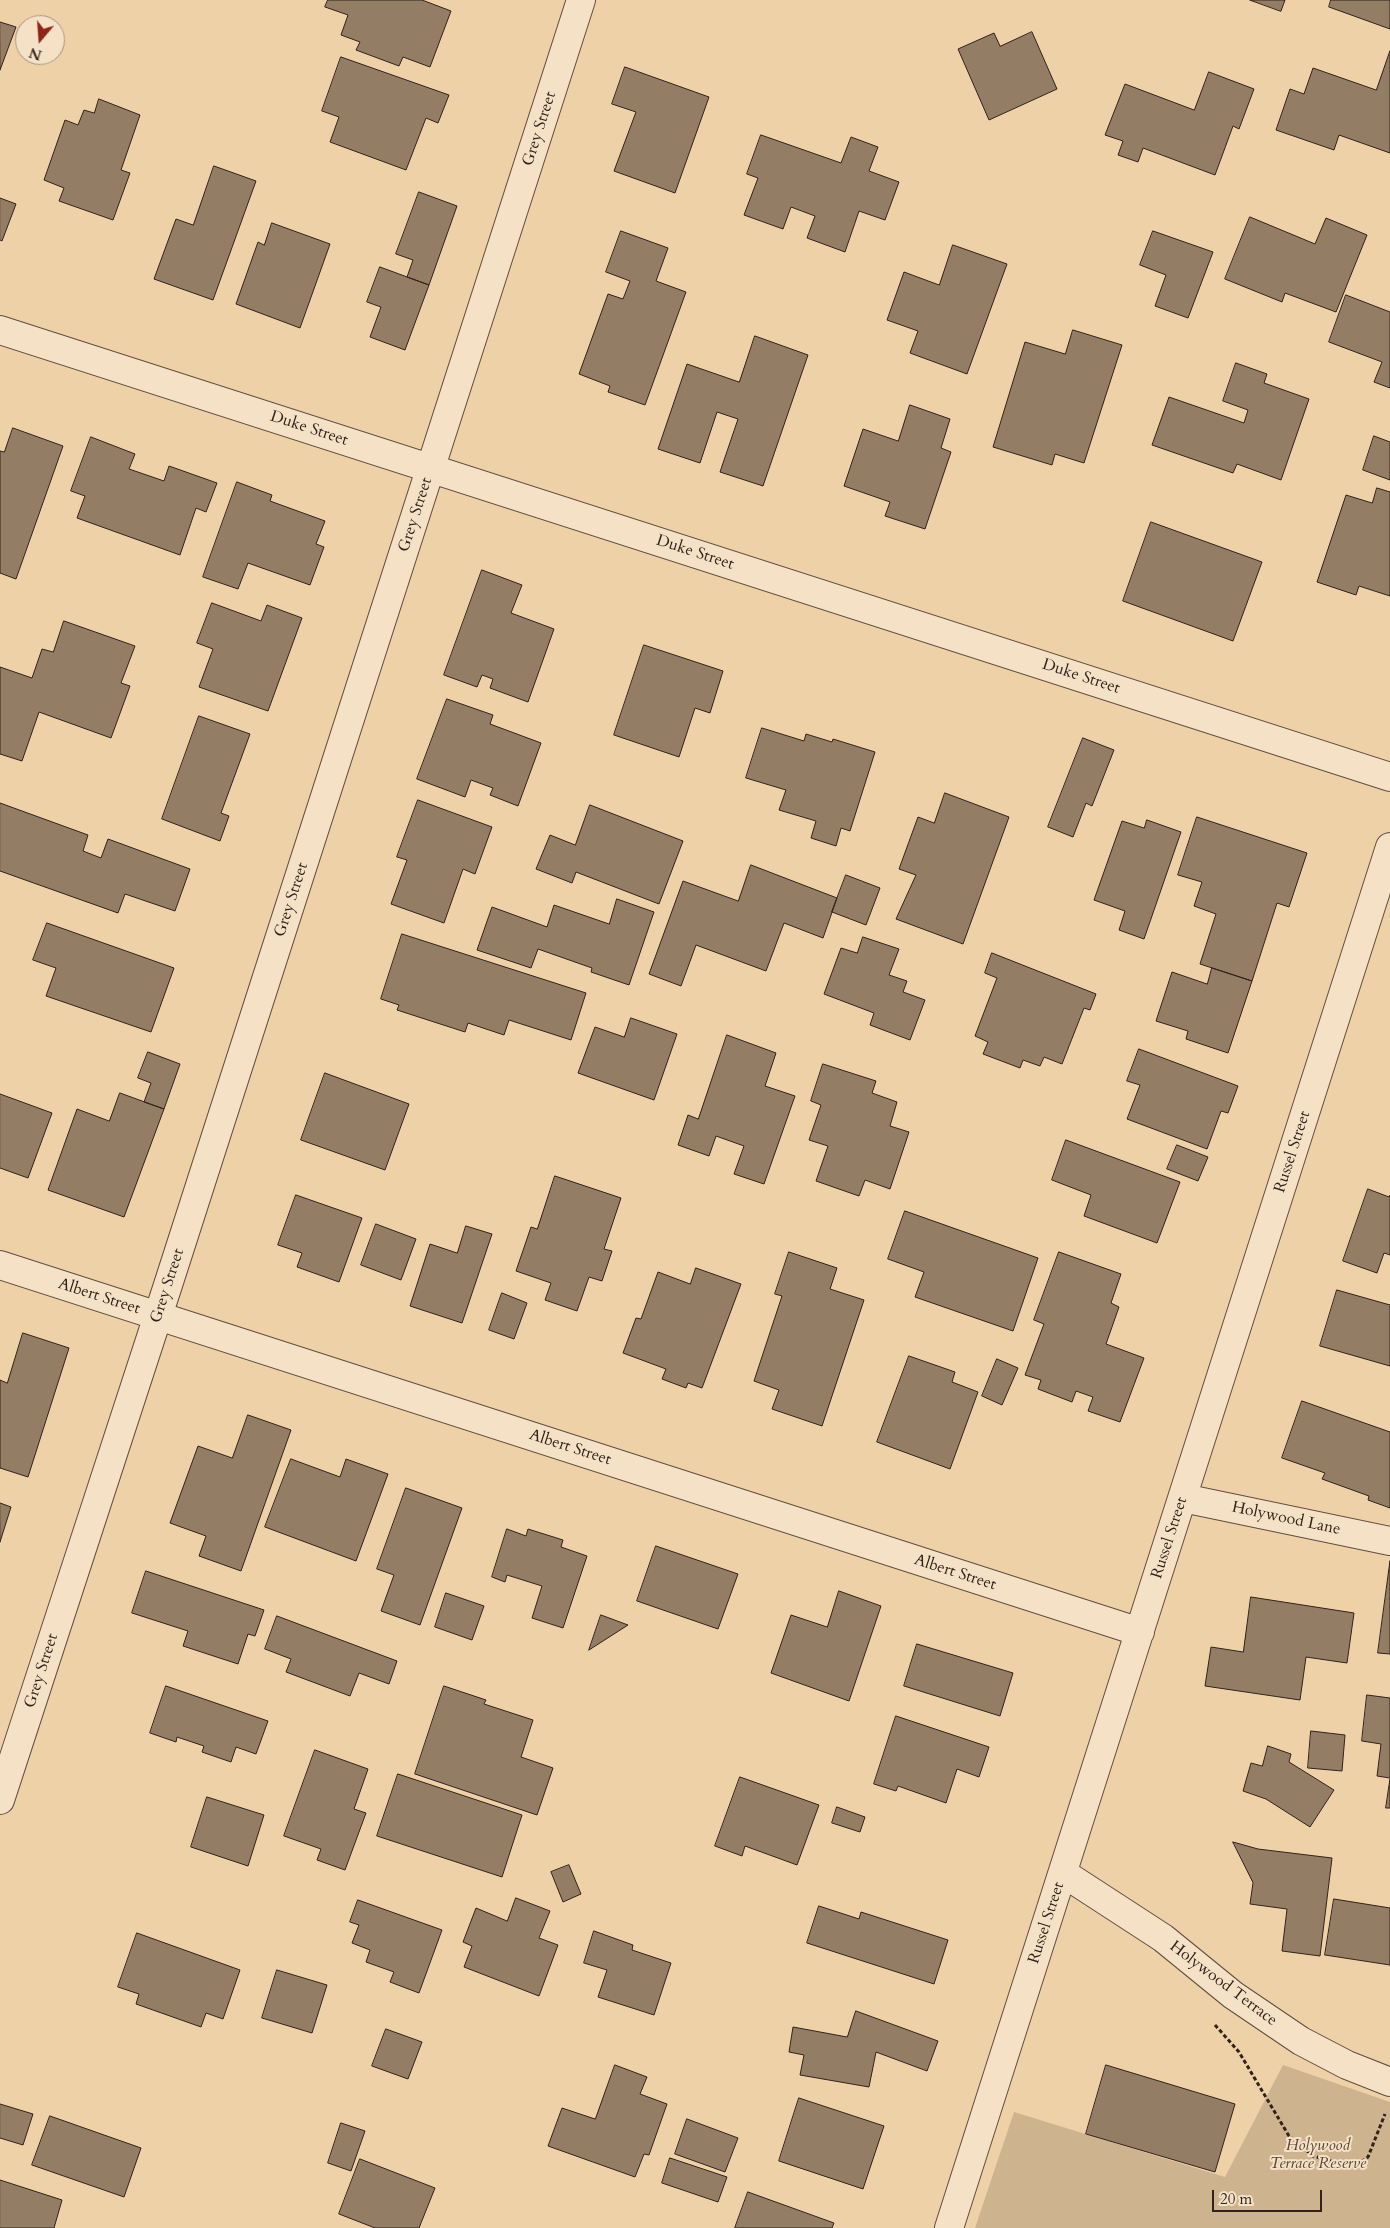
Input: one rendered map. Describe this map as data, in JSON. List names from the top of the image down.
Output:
{
  "streets": {
    "street": [
      "Grey Street",
      "Duke Street",
      "Russel Street",
      "Albert Street",
      "Holywood Lane",
      "Holywood Terrace"
    ]
  },
  "crossings": [
    ["Grey Street", "Duke Street"],
    ["Grey Street", "Albert Street"],
    ["Russel Street", "Albert Street"],
    ["Russel Street", "Holywood Lane"],
    ["Russel Street", "Holywood Terrace"]
  ],
  "parks": ["Holywood Terrace Reserve"],
  "scale_bar": "20 m",
  "north": "bottom"
}
